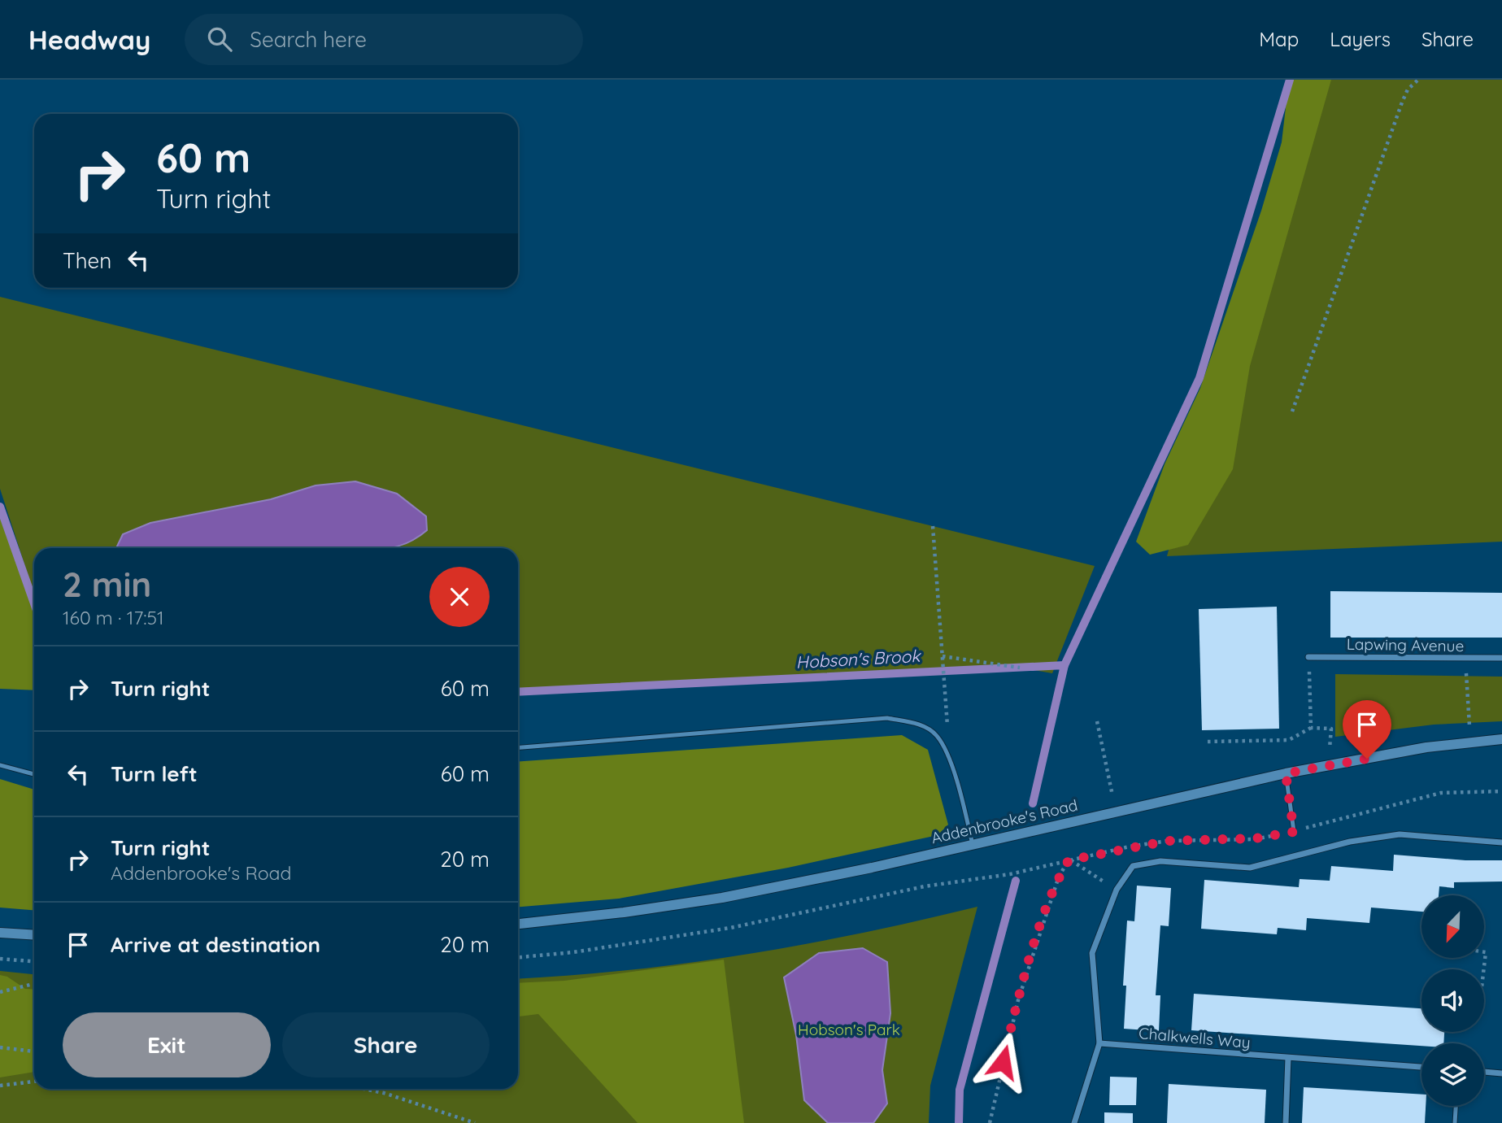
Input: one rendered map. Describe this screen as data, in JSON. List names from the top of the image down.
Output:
{
  "streets": {
    "street": ["Lapwing Avenue", "Addenbrooke's Road", "Chalkwells Way"]
  },
  "water": ["Hobson's Brook"],
  "parks": ["Hobson's Park"],
  "north": "bottom left",
  "page": {
    "header": "Headway",
    "search": "Search here",
    "nav": ["Map", "Layers", "Share"],
    "turn": ["60 m", "Turn right"],
    "then": "Then",
    "heading": ["2 min", "160 m · 17:51"],
    "list": [
      {
        "name": "Turn right",
        "value": "60 m"
      },
      {
        "name": "Turn left",
        "value": "60 m"
      },
      {
        "name": "Turn right",
        "note": "Addenbrooke's Road",
        "value": "20 m"
      },
      {
        "name": "Arrive at destination",
        "value": "20 m"
      }
    ],
    "buttons": ["Exit", "Share"]
  }
}
